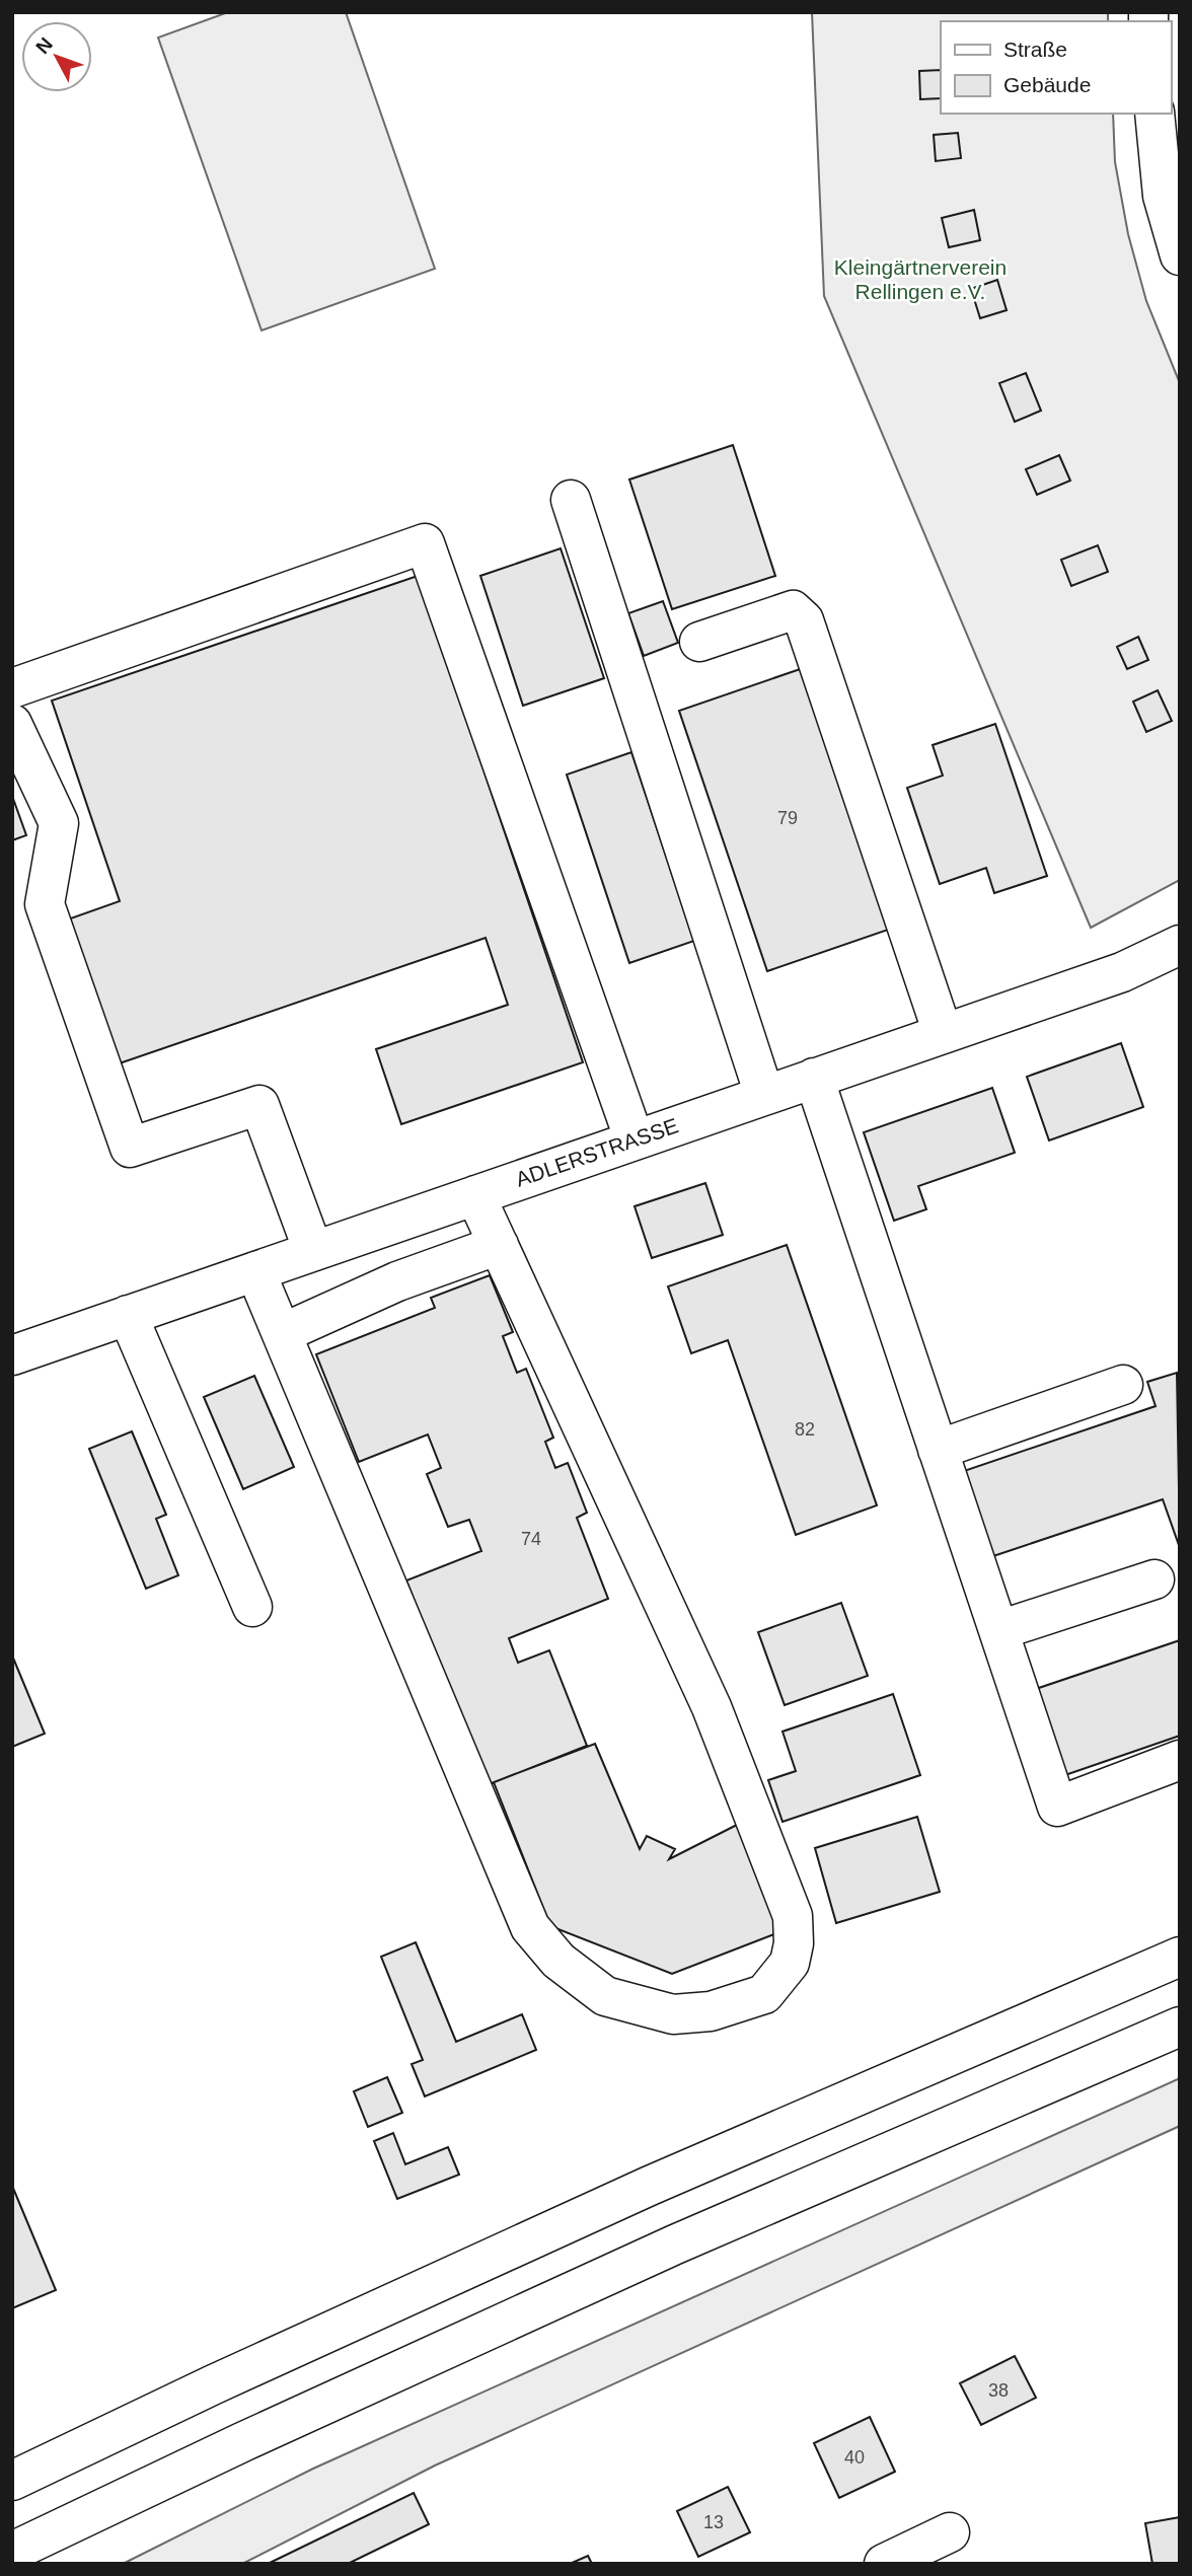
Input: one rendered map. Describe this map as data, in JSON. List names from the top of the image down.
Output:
{
  "streets": {
    "main road": ["ADLERSTRASSE"]
  },
  "parks": ["Kleingärtnerverein Rellingen e.V."],
  "house_numbers": [
    "79",
    "82",
    "74",
    "38",
    "40",
    "13"
  ],
  "legend": ["Straße", "Gebäude"],
  "north": "top left"
}
